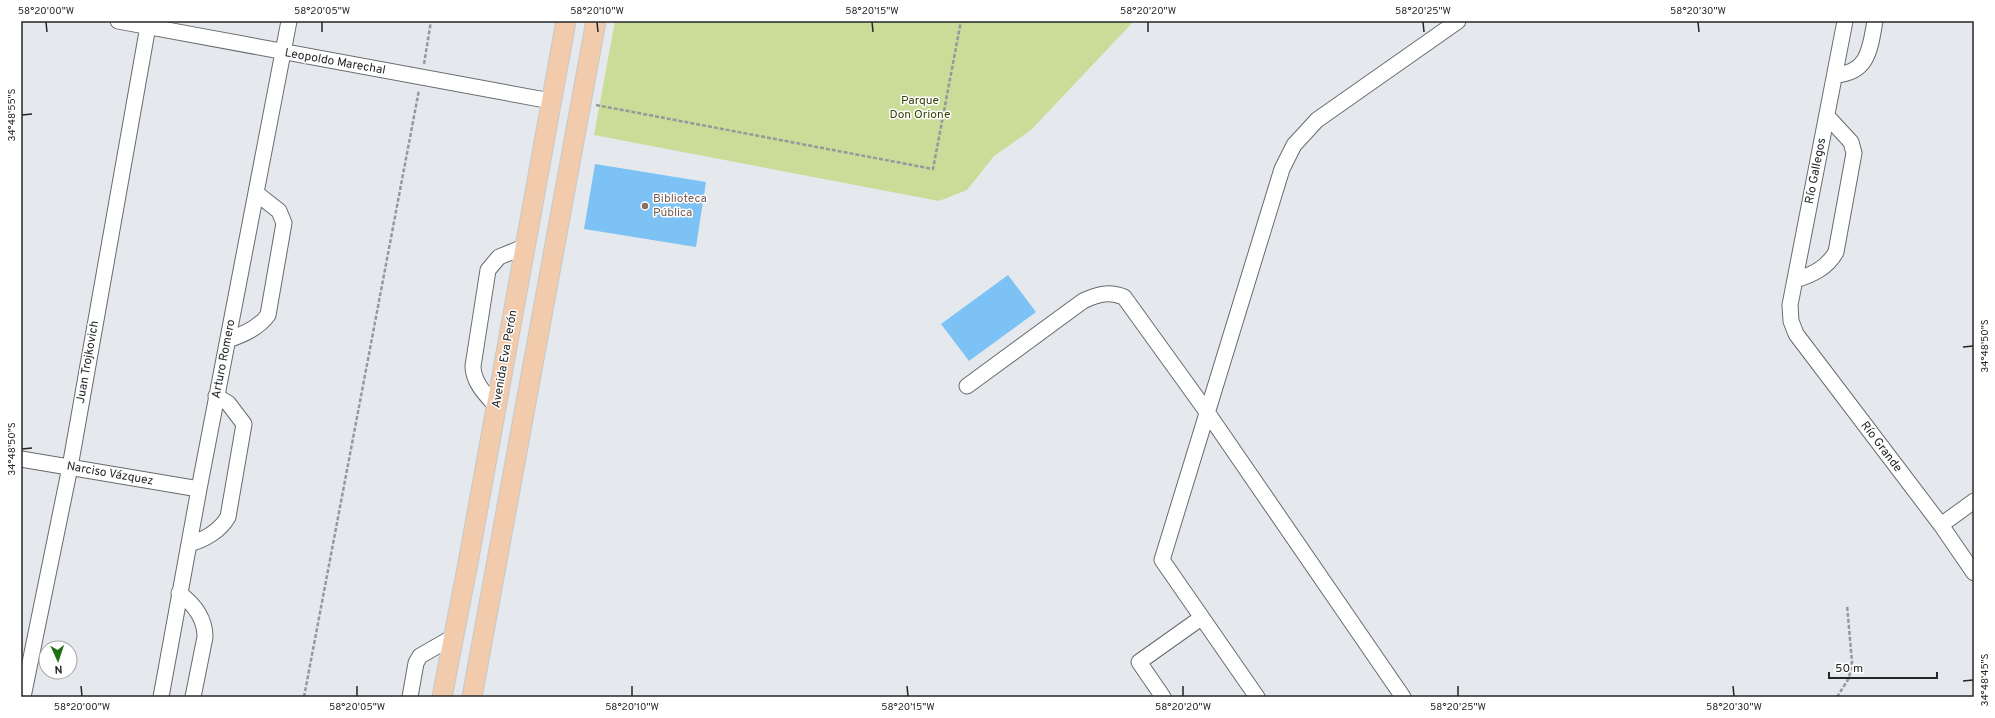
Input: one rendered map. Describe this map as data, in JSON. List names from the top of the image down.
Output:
{
  "streets": {
    "main road": ["Avenida Eva Perón"],
    "street": [
      "Leopoldo Marechal",
      "Río Gallegos",
      "Arturo Romero",
      "Juan Trojkovich",
      "Río Grande",
      "Narciso Vázquez"
    ]
  },
  "crossings": [
    ["Leopoldo Marechal", "Arturo Romero"],
    ["Leopoldo Marechal", "Avenida Eva Perón"],
    ["Leopoldo Marechal", "Juan Trojkovich"],
    ["Río Gallegos", "Río Grande"],
    ["Arturo Romero", "Narciso Vázquez"],
    ["Juan Trojkovich", "Narciso Vázquez"]
  ],
  "parks": ["Parque Don Orione"],
  "places": ["Biblioteca Pública"],
  "scale_bar": "50 m",
  "north": "bottom",
  "coordinates": [
    "58°20'00\"W",
    "58°20'05\"W",
    "58°20'10\"W",
    "58°20'15\"W",
    "58°20'20\"W",
    "58°20'25\"W",
    "58°20'30\"W",
    "34°48'55\"S",
    "34°48'50\"S",
    "34°48'45\"S"
  ]
}
